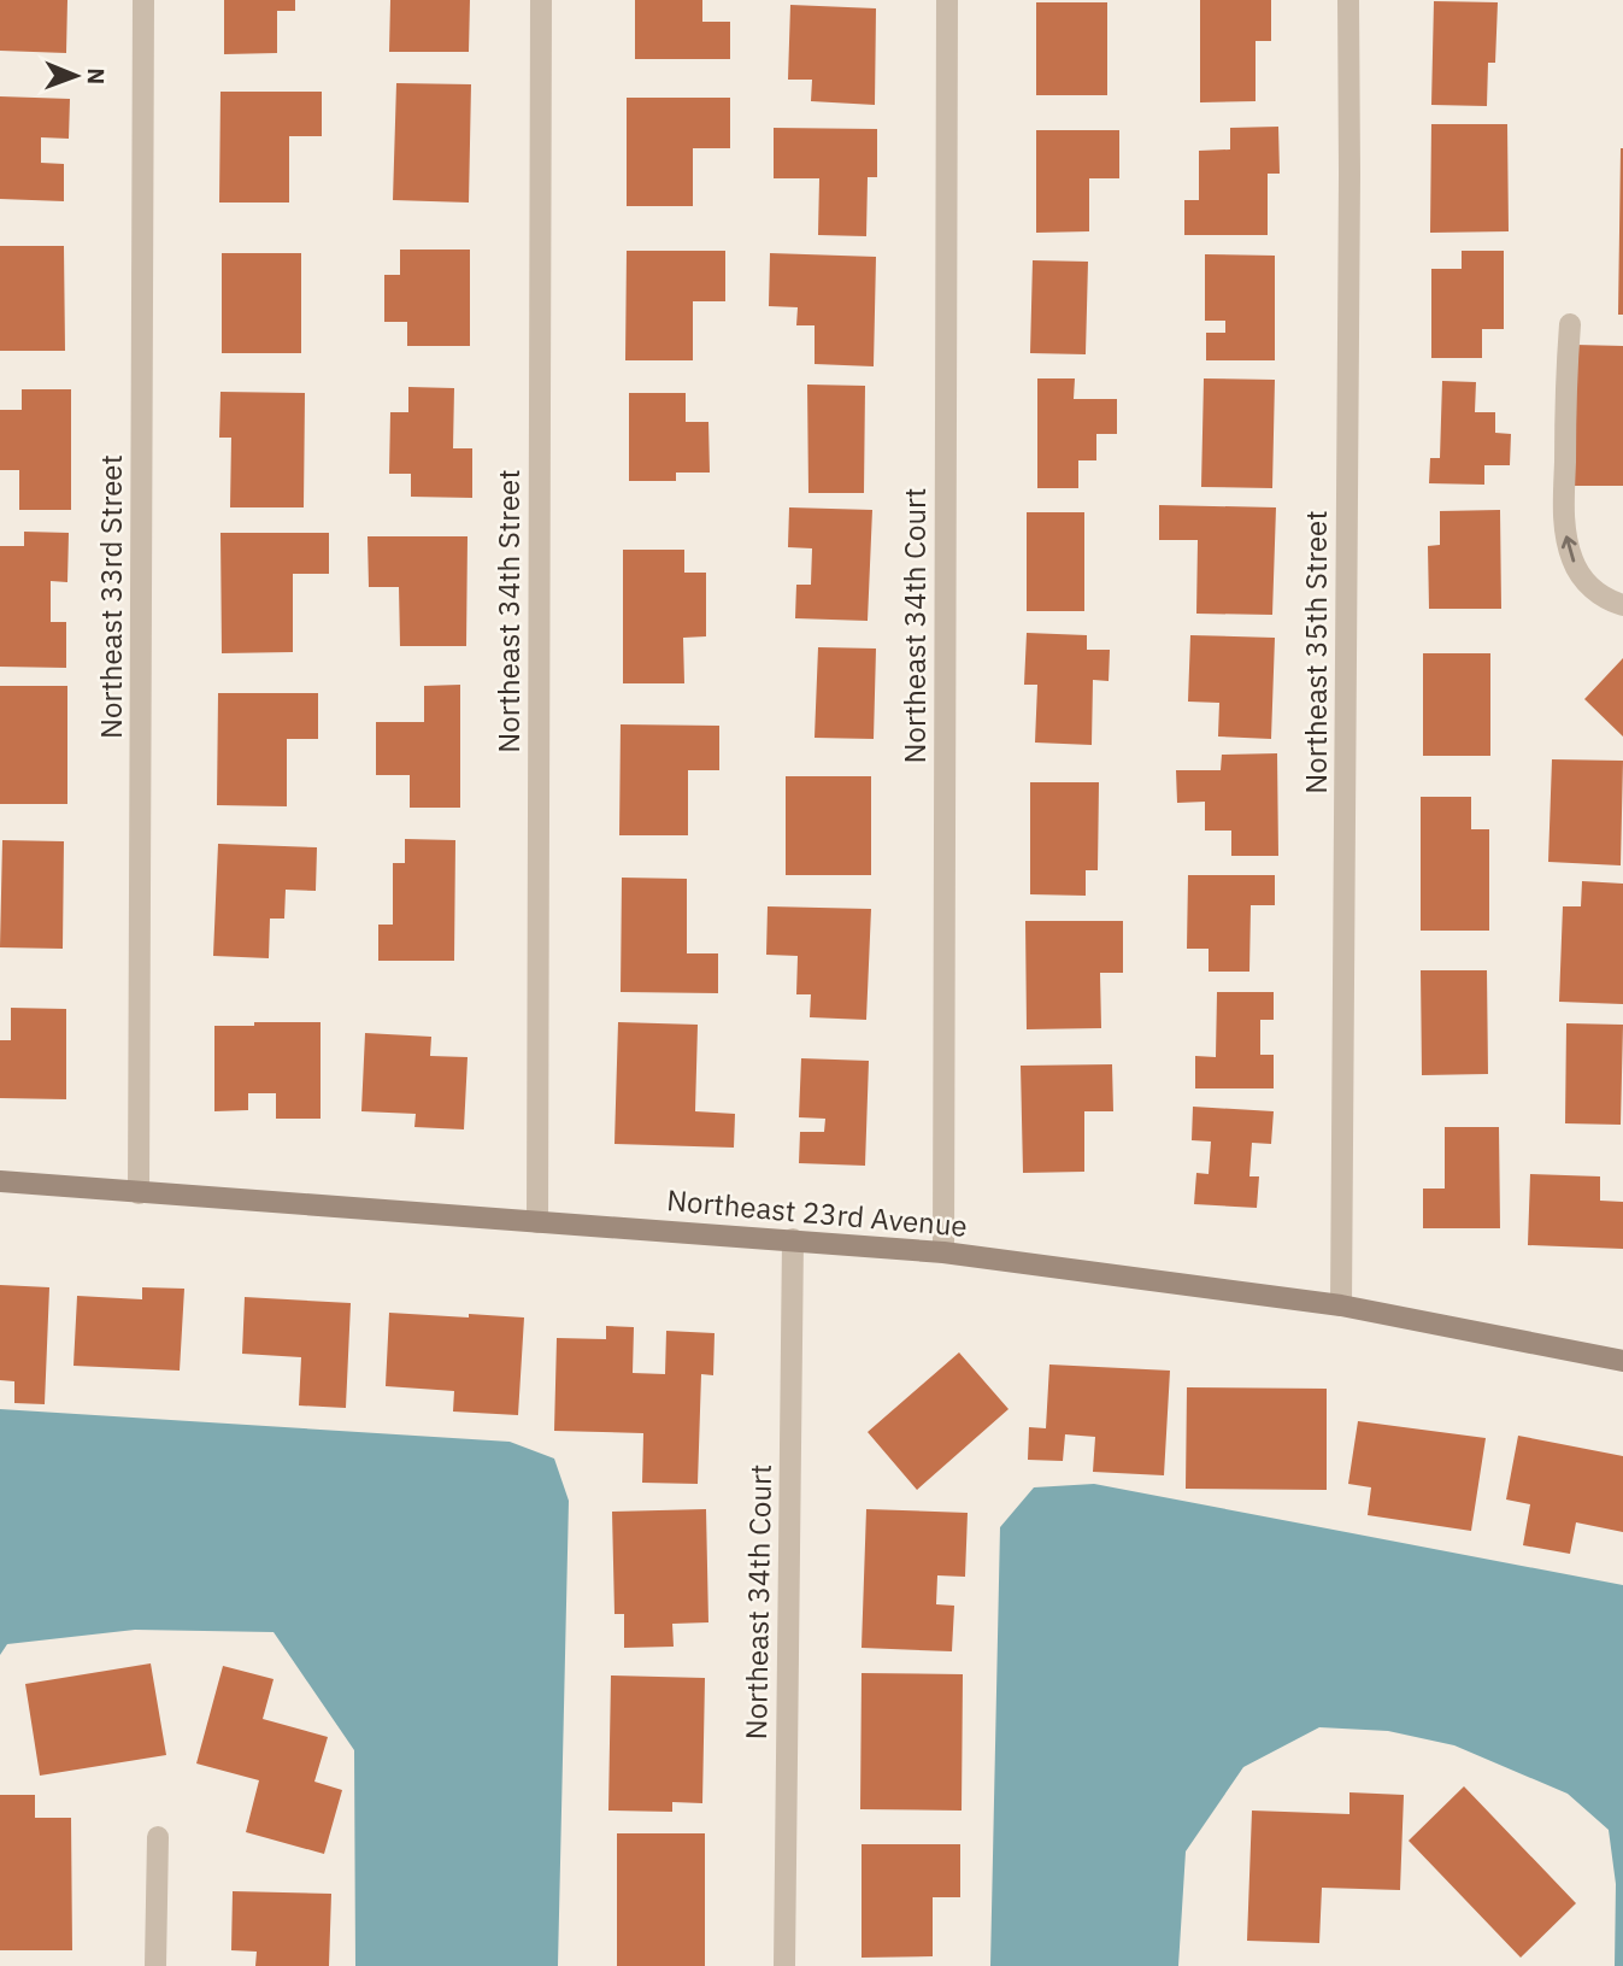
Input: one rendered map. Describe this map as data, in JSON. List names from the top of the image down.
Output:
{
  "streets": {
    "street": [
      "Northeast 33rd Street",
      "Northeast 34th Street",
      "Northeast 34th Court",
      "Northeast 35th Street",
      "Northeast 23rd Avenue"
    ]
  },
  "crossings": [
    ["Northeast 33rd Street", "Northeast 23rd Avenue"],
    ["Northeast 34th Street", "Northeast 23rd Avenue"],
    ["Northeast 34th Court", "Northeast 23rd Avenue"],
    ["Northeast 35th Street", "Northeast 23rd Avenue"]
  ],
  "north": "right"
}
